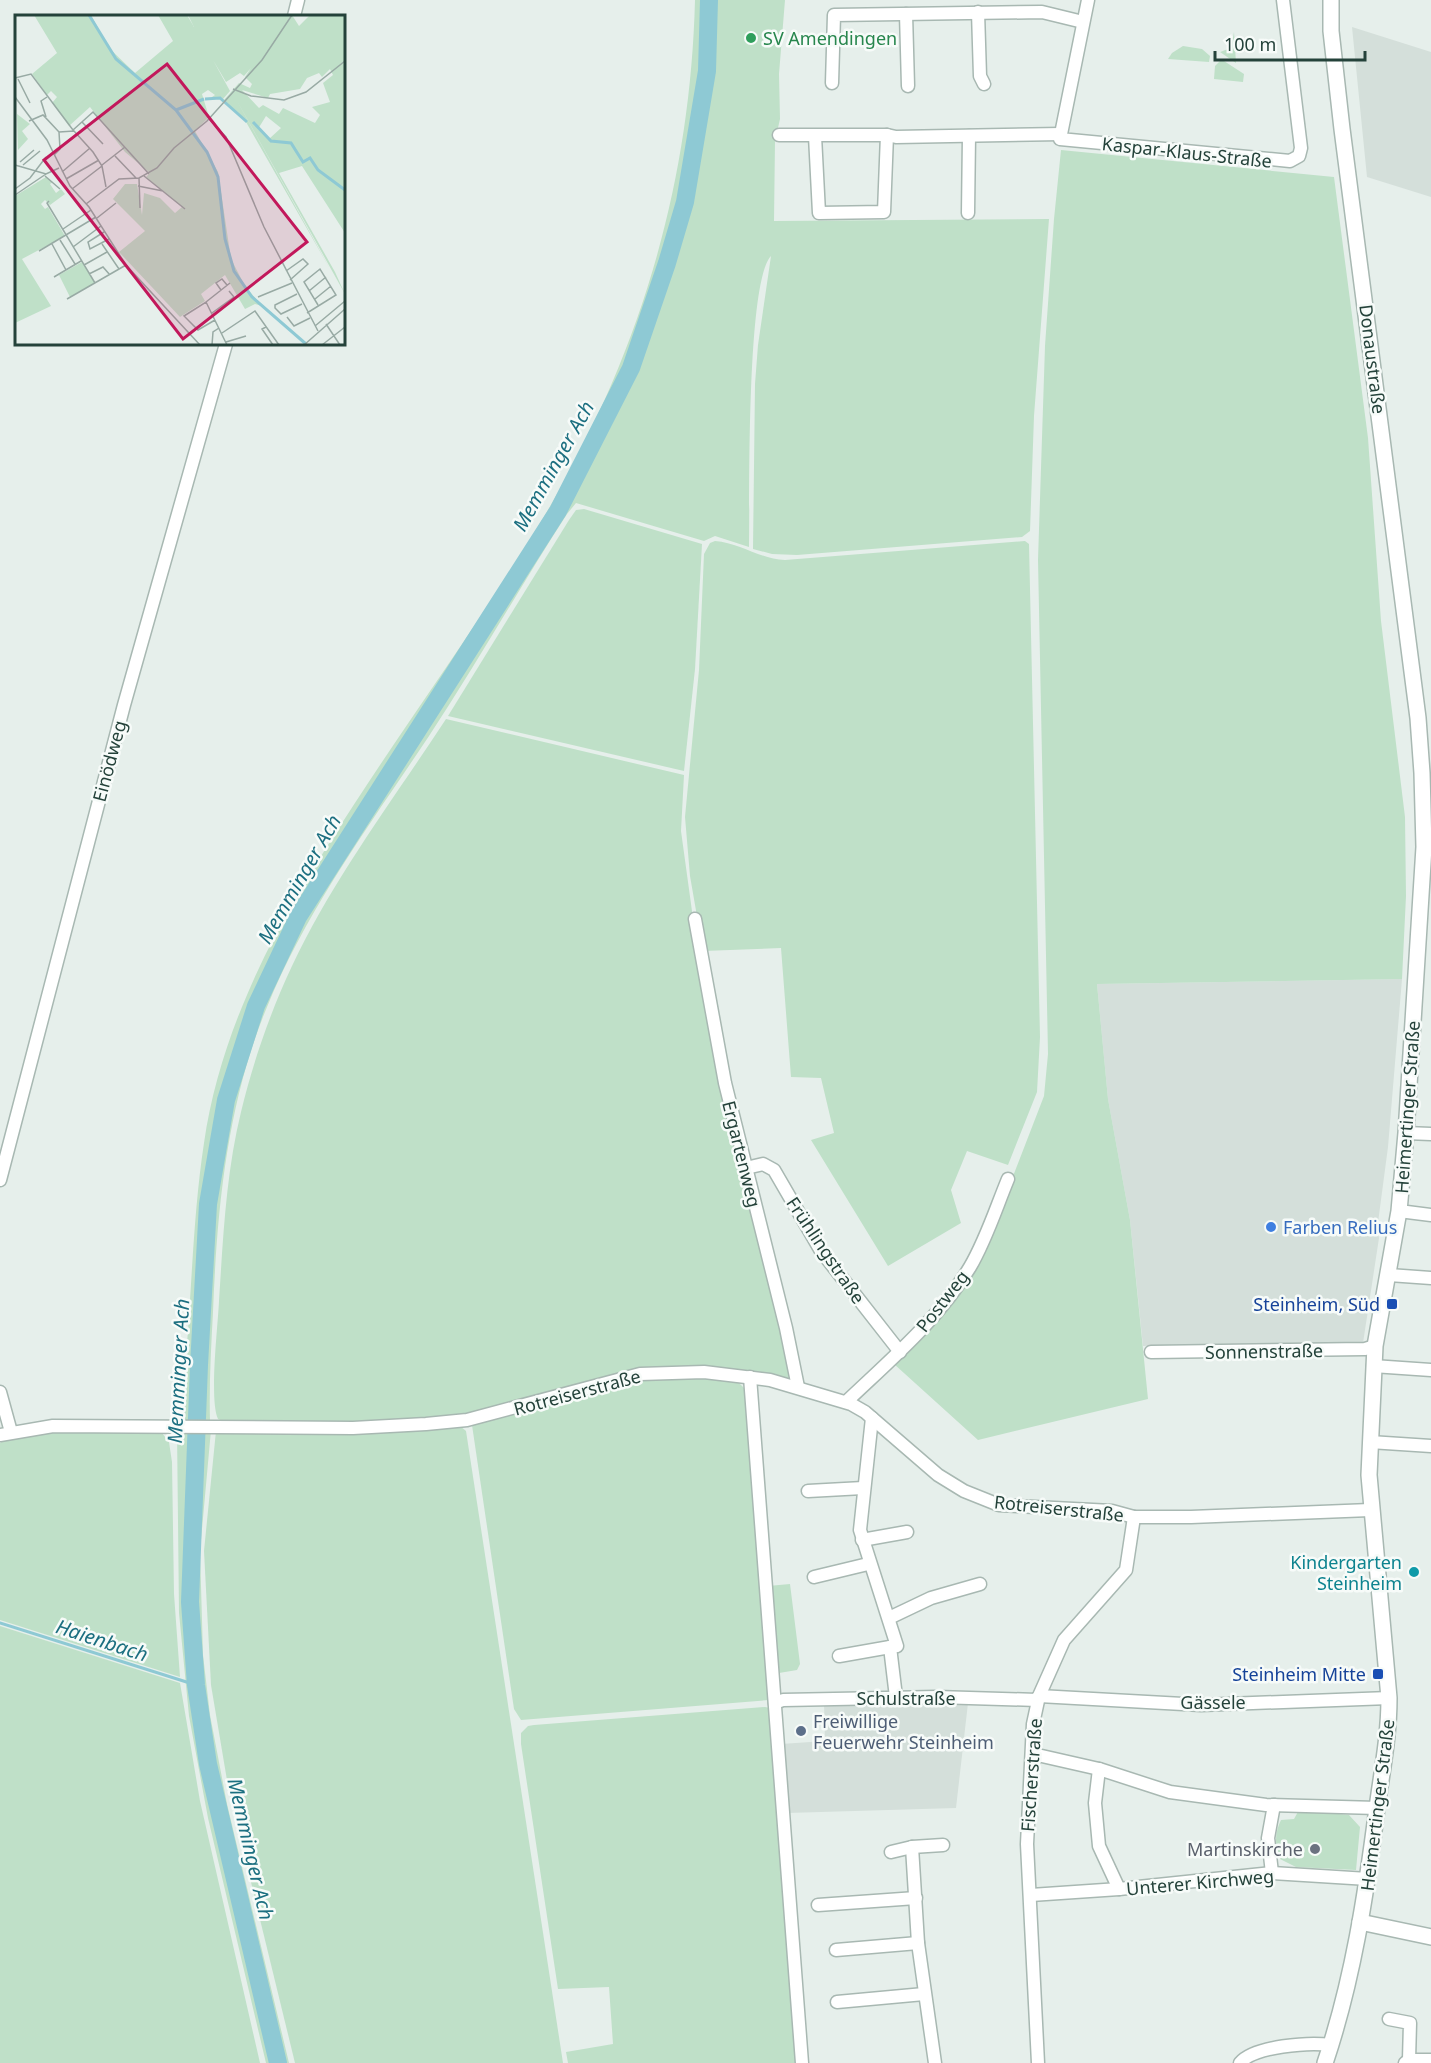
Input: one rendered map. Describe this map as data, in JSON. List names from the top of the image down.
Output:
{
  "streets": {
    "street": [
      "Kaspar-Klaus-Straße",
      "Donaustraße",
      "Einödweg",
      "Heimertinger Straße",
      "Ergartenweg",
      "Frühlingstraße",
      "Postweg",
      "Sonnenstraße",
      "Rotreiserstraße",
      "Schulstraße",
      "Gässele",
      "Fischerstraße",
      "Unterer Kirchweg"
    ]
  },
  "crossings": [
    ["Donaustraße", "Heimertinger Straße"],
    ["Heimertinger Straße", "Sonnenstraße"],
    ["Heimertinger Straße", "Rotreiserstraße"],
    ["Heimertinger Straße", "Gässele"],
    ["Heimertinger Straße", "Unterer Kirchweg"],
    ["Ergartenweg", "Frühlingstraße"],
    ["Ergartenweg", "Rotreiserstraße"],
    ["Frühlingstraße", "Postweg"],
    ["Postweg", "Rotreiserstraße"],
    ["Rotreiserstraße", "Fischerstraße"],
    ["Schulstraße", "Gässele"],
    ["Schulstraße", "Fischerstraße"],
    ["Gässele", "Fischerstraße"],
    ["Fischerstraße", "Unterer Kirchweg"]
  ],
  "water": ["Memminger Ach", "Haienbach"],
  "places": {
    "other": [
      "SV Amendingen",
      "Farben Relius",
      "Kindergarten Steinheim",
      "Freiwillige Feuerwehr Steinheim",
      "Martinskirche"
    ],
    "transit": ["Steinheim, Süd", "Steinheim Mitte"]
  },
  "scale_bar": "100 m"
}
